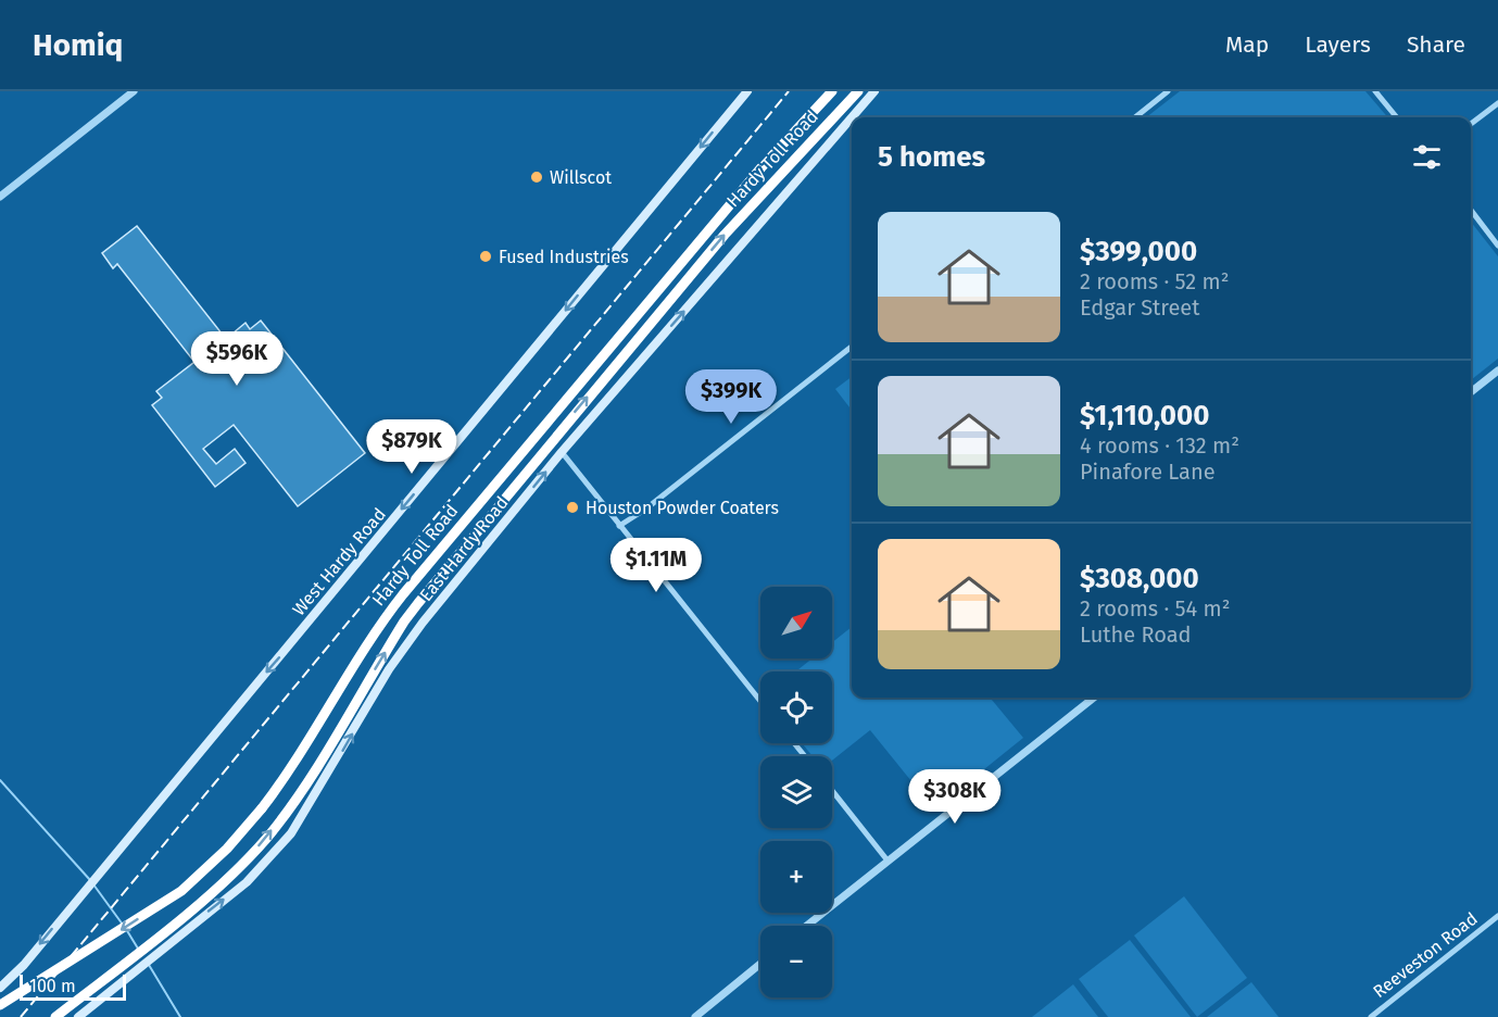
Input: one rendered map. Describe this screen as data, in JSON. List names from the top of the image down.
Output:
{
  "streets": {
    "highway": ["Hardy Toll Road"],
    "main road": ["East Hardy Road", "West Hardy Road"],
    "street": ["Reeveston Road"]
  },
  "one_way": ["East Hardy Road", "West Hardy Road"],
  "places": ["Willscot", "Fused Industries", "Houston Powder Coaters"],
  "scale_bar": "100 m",
  "north": "top right",
  "page": {
    "header": "Homiq",
    "nav": ["Map", "Layers", "Share"],
    "heading": "5 homes",
    "list": [
      {
        "name": "$399,000",
        "note": "2 rooms · 52 m² · Edgar Street"
      },
      {
        "name": "$1,110,000",
        "note": "4 rooms · 132 m² · Pinafore Lane"
      },
      {
        "name": "$308,000",
        "note": "2 rooms · 54 m² · Luthe Road"
      }
    ],
    "price": [
      "$596K",
      "$399K",
      "$879K",
      "$1.11M",
      "$308K"
    ],
    "map_buttons": ["+", "−"],
    "scale": "100 m"
  }
}
